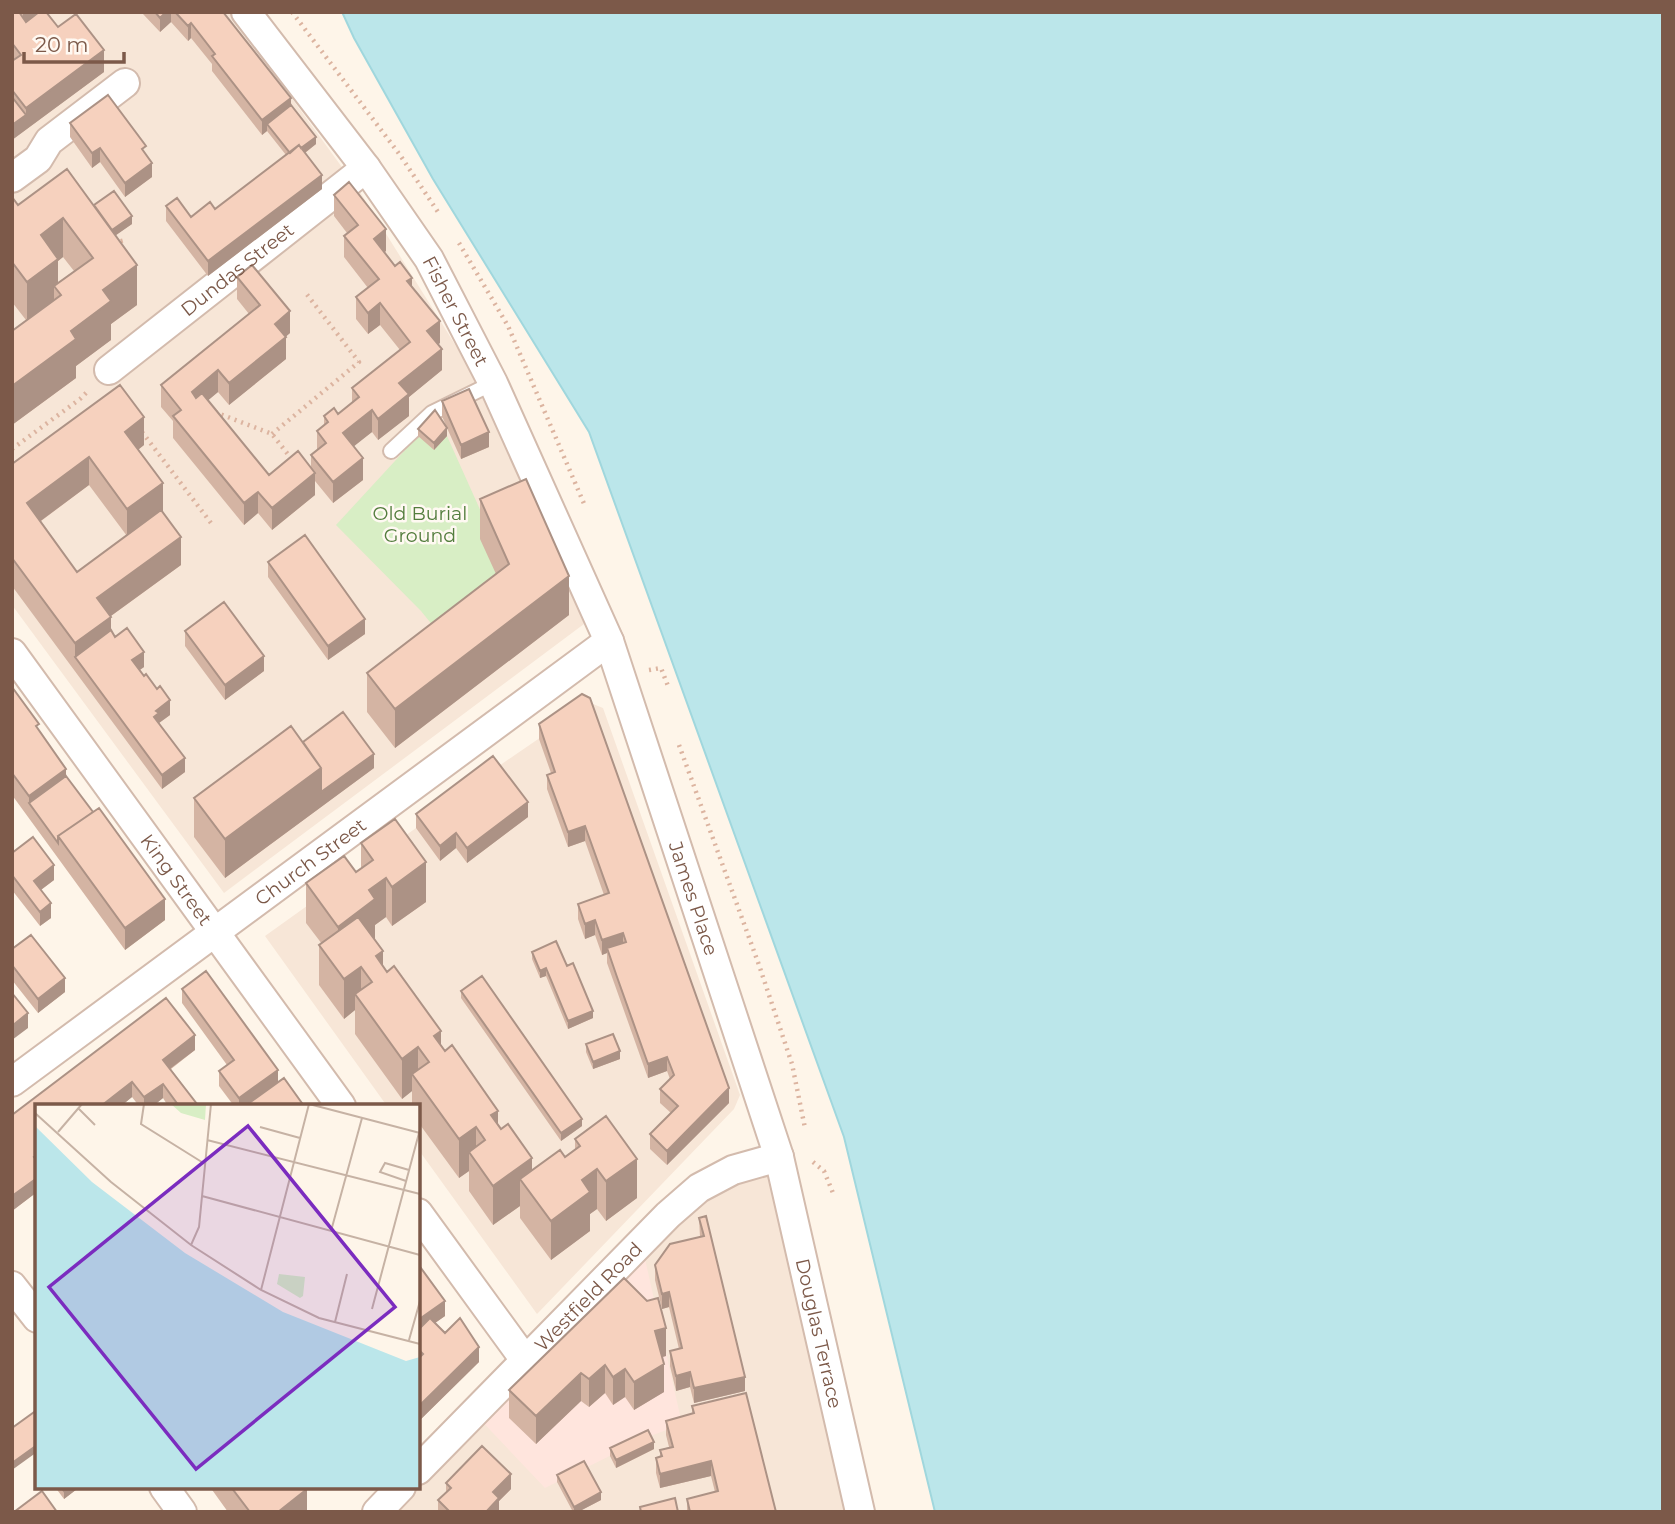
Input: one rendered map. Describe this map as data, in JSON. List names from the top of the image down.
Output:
{
  "streets": {
    "street": [
      "Dundas Street",
      "Fisher Street",
      "Church Street",
      "King Street",
      "James Place",
      "Westfield Road",
      "Douglas Terrace"
    ]
  },
  "crossings": [
    ["Dundas Street", "Fisher Street"],
    ["Fisher Street", "Church Street"],
    ["Fisher Street", "James Place"],
    ["Church Street", "King Street"],
    ["Church Street", "James Place"],
    ["James Place", "Westfield Road"],
    ["James Place", "Douglas Terrace"],
    ["Westfield Road", "Douglas Terrace"]
  ],
  "parks": ["Old Burial Ground"],
  "scale_bar": "20 m"
}
